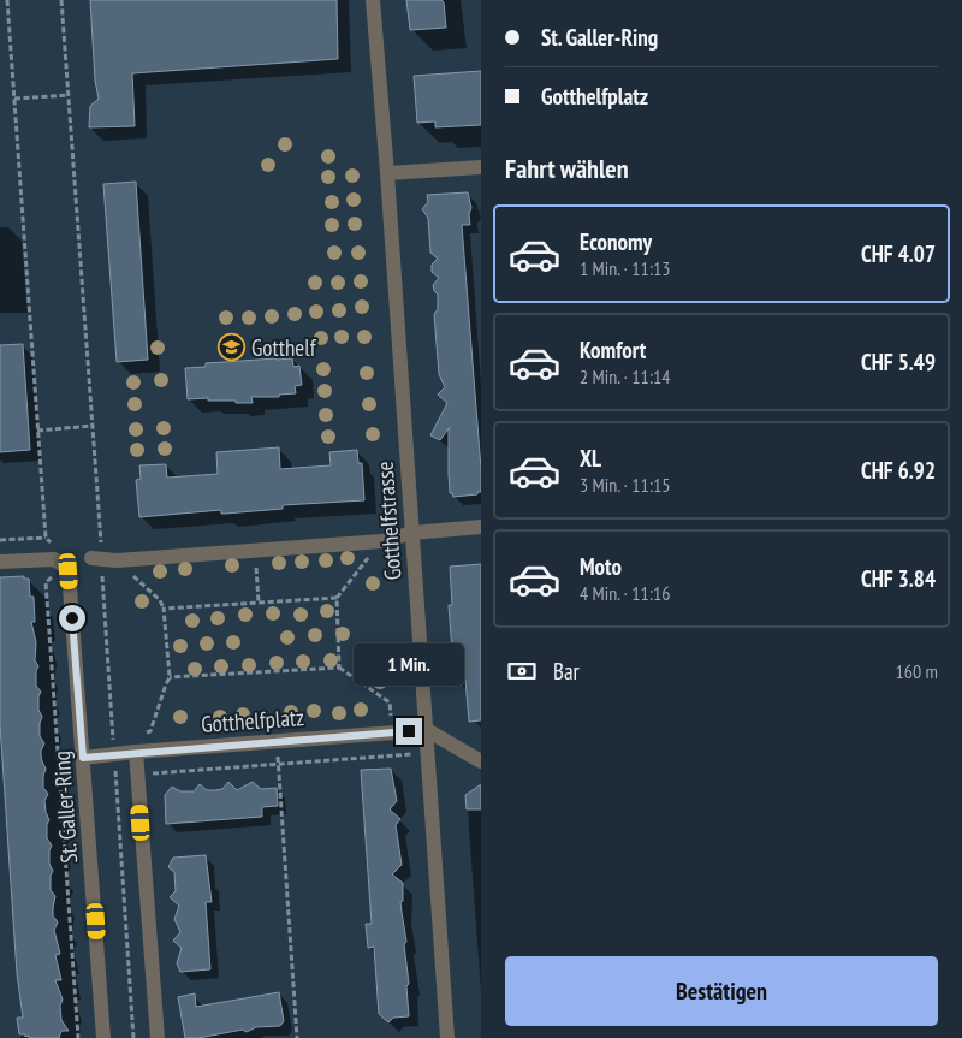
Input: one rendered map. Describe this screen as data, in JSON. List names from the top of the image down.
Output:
{
  "streets": {
    "street": ["Gotthelfstrasse", "Gotthelfplatz", "St. Galler-Ring"]
  },
  "crossings": [
    ["Gotthelfstrasse", "Gotthelfplatz"],
    ["Gotthelfplatz", "St. Galler-Ring"]
  ],
  "places": {
    "school or university": ["Gotthelf"]
  },
  "page": {
    "banner": ["St. Galler-Ring", "Gotthelfplatz"],
    "heading": "Fahrt wählen",
    "list": [
      {
        "name": "Economy",
        "note": "1 Min. · 11:13",
        "value": "CHF 4.07"
      },
      {
        "name": "Komfort",
        "note": "2 Min. · 11:14",
        "value": "CHF 5.49"
      },
      {
        "name": "XL",
        "note": "3 Min. · 11:15",
        "value": "CHF 6.92"
      },
      {
        "name": "Moto",
        "note": "4 Min. · 11:16",
        "value": "CHF 3.84"
      }
    ],
    "pay": ["Bar", "160 m"],
    "bubble": "1 Min.",
    "buttons": "Bestätigen"
  }
}
